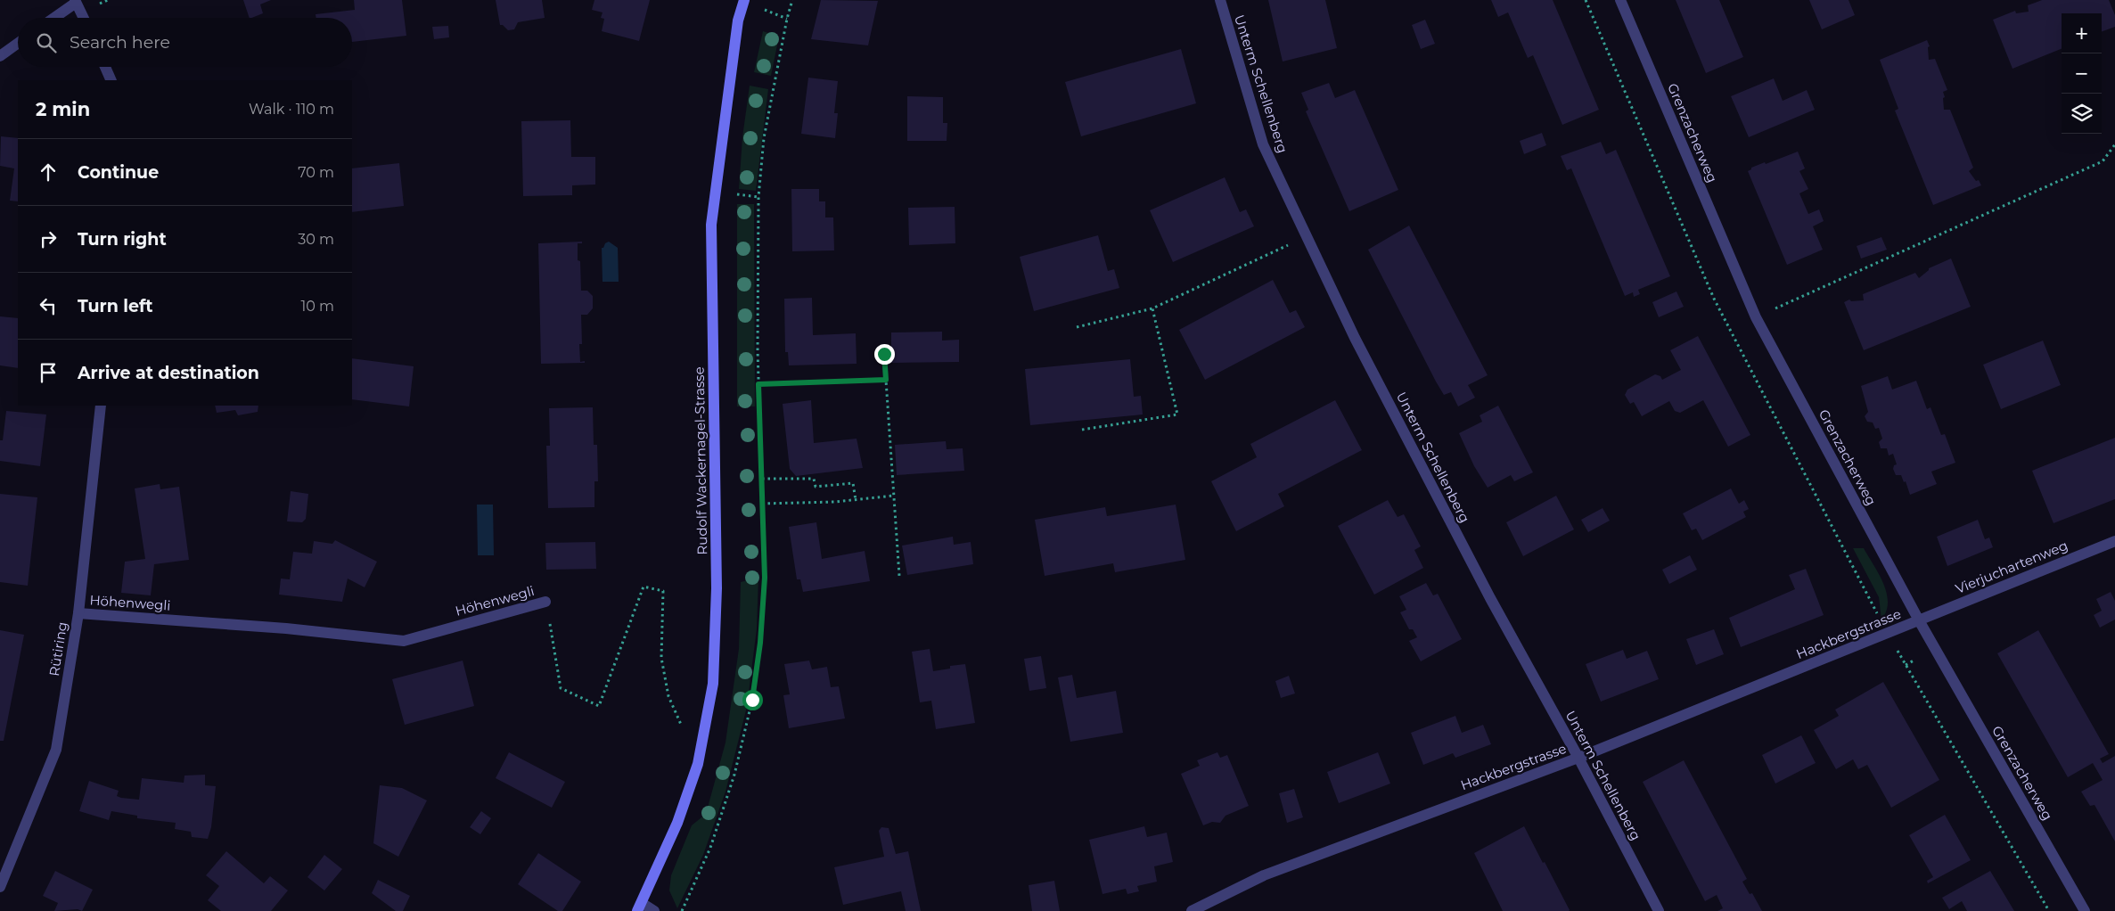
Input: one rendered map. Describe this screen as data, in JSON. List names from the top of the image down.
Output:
{
  "streets": {
    "street": [
      "Unterm Schellenberg",
      "Grenzacherweg",
      "Rudolf Wackernagel-Strasse",
      "Vierjuchartenweg",
      "Höhenwegli",
      "Hackbergstrasse",
      "Rütiring"
    ]
  },
  "crossings": [
    ["Unterm Schellenberg", "Hackbergstrasse"],
    ["Grenzacherweg", "Vierjuchartenweg"],
    ["Grenzacherweg", "Hackbergstrasse"],
    ["Rudolf Wackernagel-Strasse", "Höhenwegli"],
    ["Vierjuchartenweg", "Hackbergstrasse"],
    ["Höhenwegli", "Rütiring"]
  ],
  "page": {
    "map_buttons": ["+", "−"],
    "search": "Search here",
    "heading": ["2 min", "Walk · 110 m"],
    "list": [
      ["Continue", "70 m"],
      ["Turn right", "30 m"],
      ["Turn left", "10 m"],
      "Arrive at destination"
    ]
  }
}
